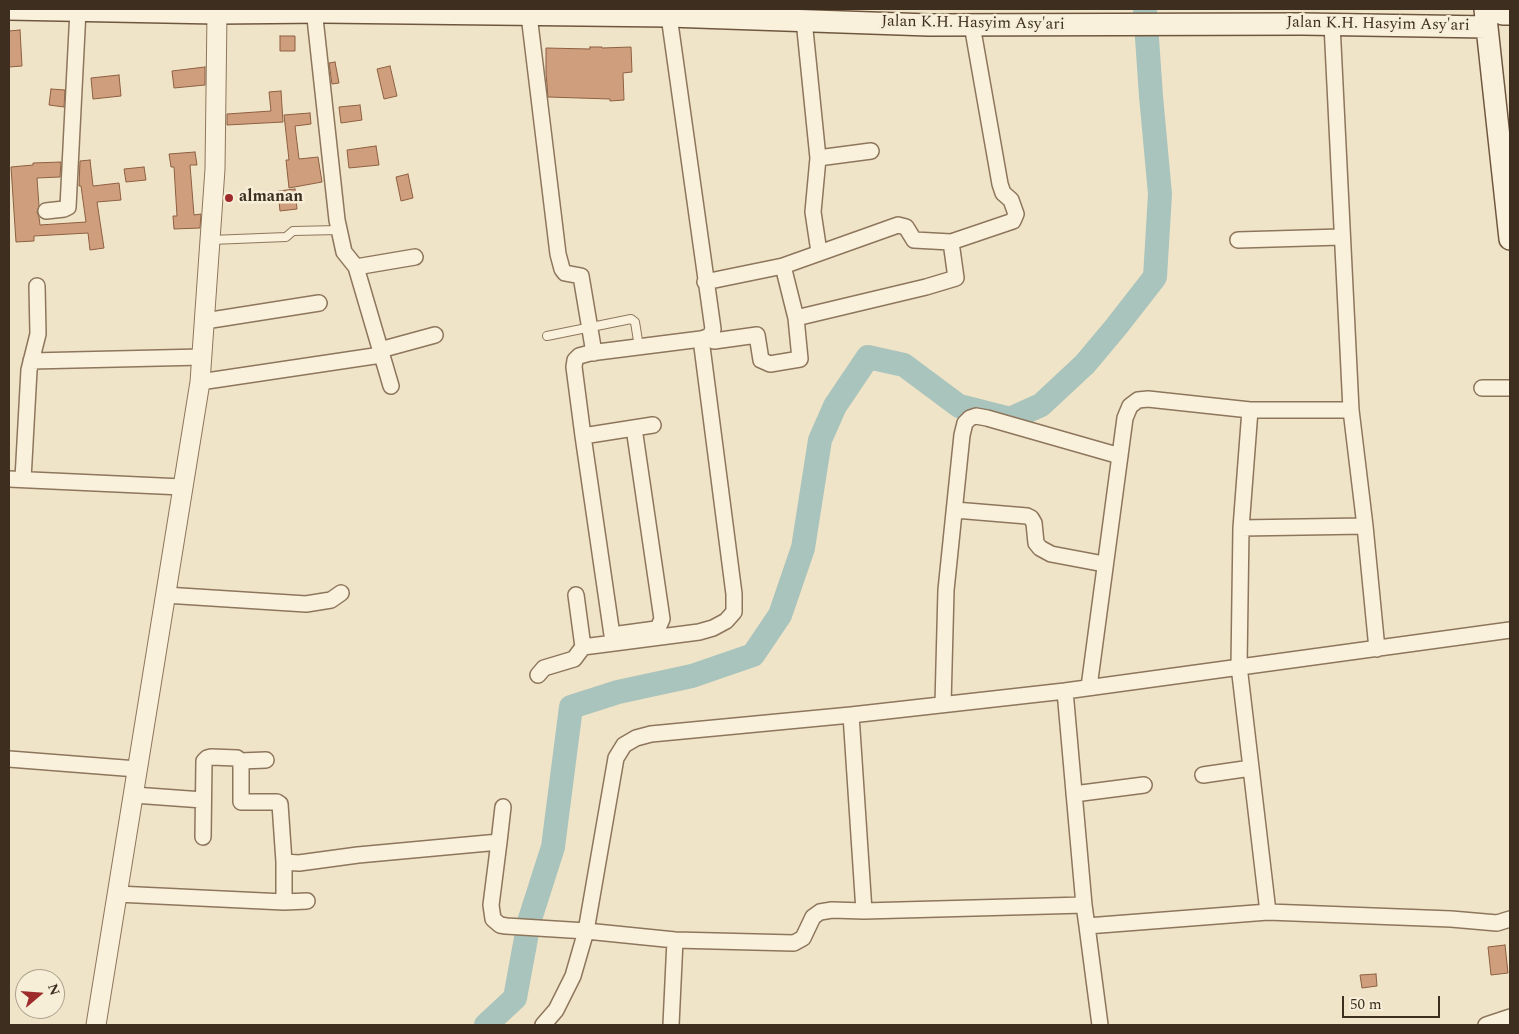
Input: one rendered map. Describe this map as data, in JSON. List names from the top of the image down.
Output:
{
  "streets": {
    "main road": ["Jalan K.H. Hasyim Asy'ari"]
  },
  "places": ["almanan"],
  "scale_bar": "50 m",
  "north": "right"
}
